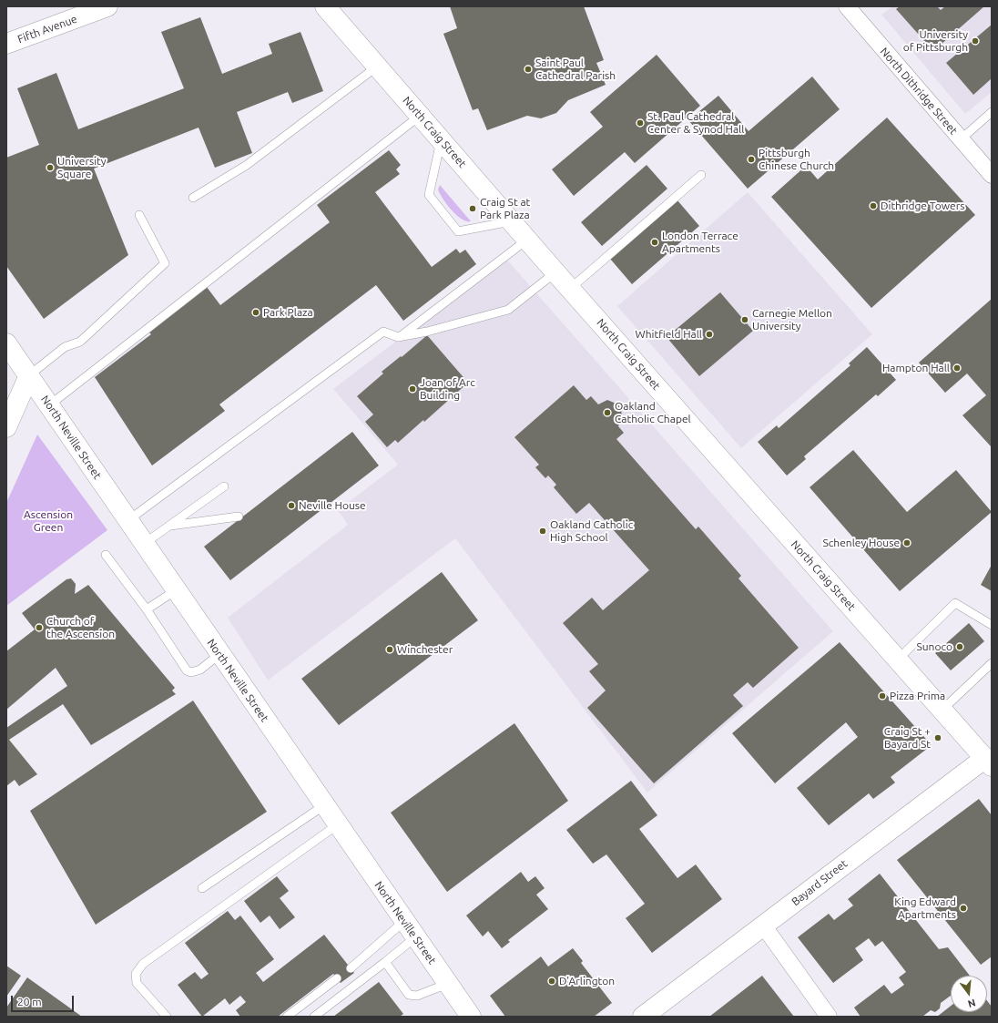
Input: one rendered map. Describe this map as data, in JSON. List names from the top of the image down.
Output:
{
  "streets": {
    "main road": [
      "Fifth Avenue",
      "North Craig Street",
      "North Neville Street",
      "Bayard Street"
    ],
    "street": ["North Dithridge Street"]
  },
  "crossings": [
    ["North Craig Street", "Bayard Street"]
  ],
  "parks": ["Ascension Green"],
  "places": [
    "University of Pittsburgh",
    "Saint Paul Cathedral Parish",
    "St. Paul Cathedral Center & Synod Hall",
    "Pittsburgh Chinese Church",
    "University Square",
    "Dithridge Towers",
    "Craig St at Park Plaza",
    "London Terrace Apartments",
    "Park Plaza",
    "Carnegie Mellon University",
    "Whitfield Hall",
    "Hampton Hall",
    "Joan of Arc Building",
    "Oakland Catholic Chapel",
    "Neville House",
    "Oakland Catholic High School",
    "Schenley House",
    "Church of the Ascension",
    "Sunoco",
    "Winchester",
    "Pizza Prima",
    "Craig St + Bayard St",
    "King Edward Apartments",
    "D'Arlington"
  ],
  "scale_bar": "20 m",
  "north": "bottom"
}
